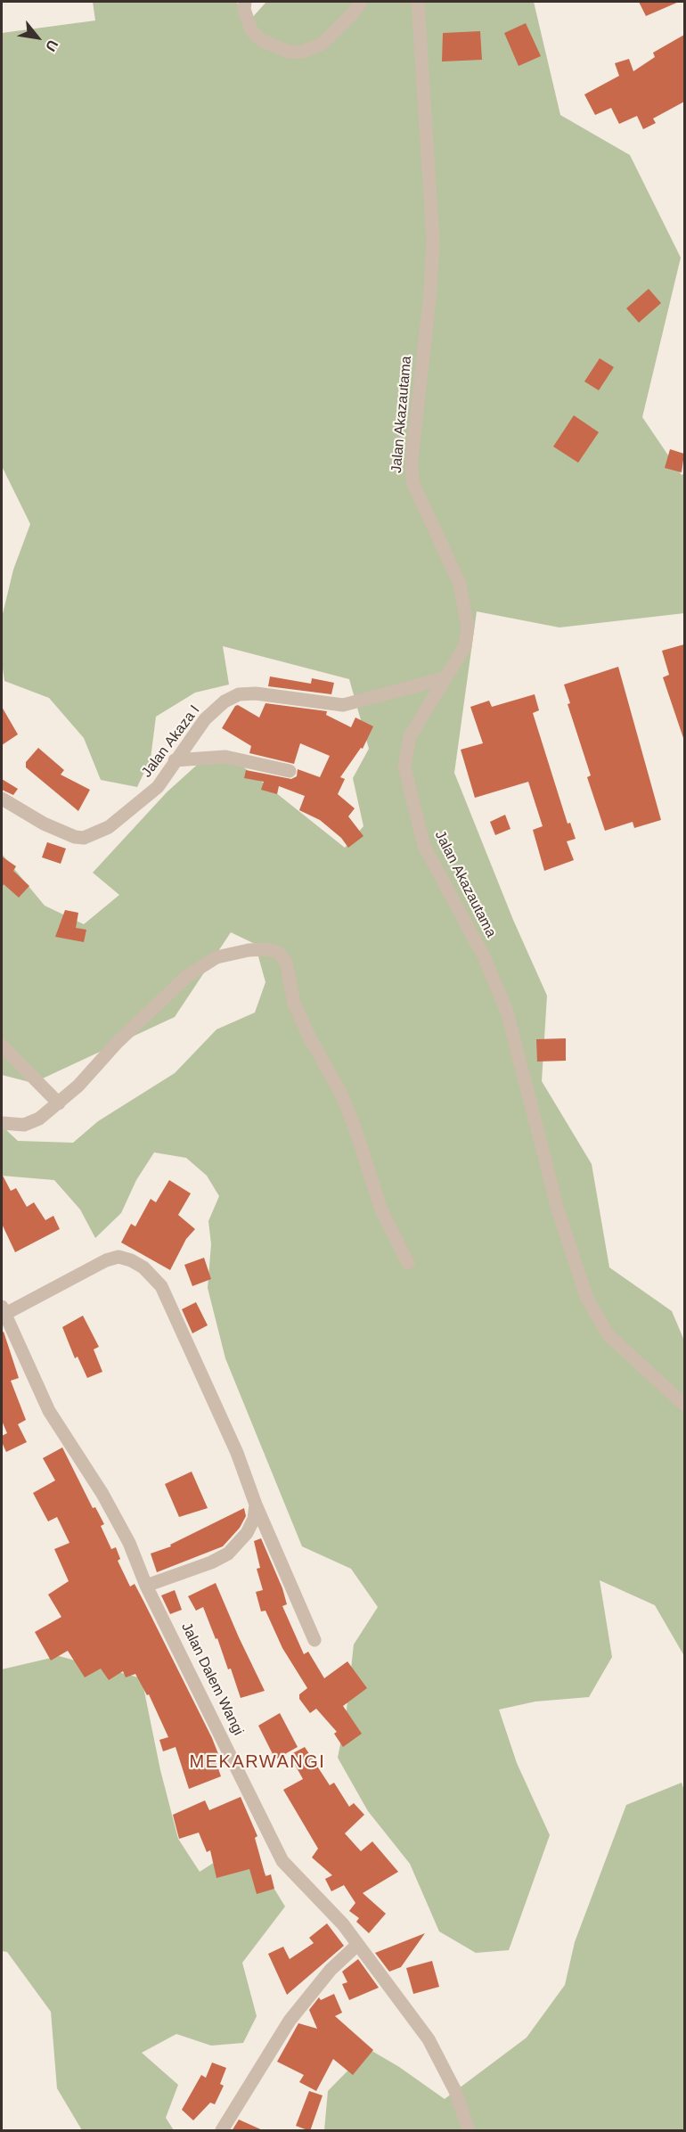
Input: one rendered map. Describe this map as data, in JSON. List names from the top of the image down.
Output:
{
  "streets": {
    "street": ["Jalan Akazautama", "Jalan Akaza I", "Jalan Dalem Wangi"]
  },
  "crossings": [
    ["Jalan Akazautama", "Jalan Akaza I"]
  ],
  "districts": ["MEKARWANGI"],
  "north": "bottom right"
}
